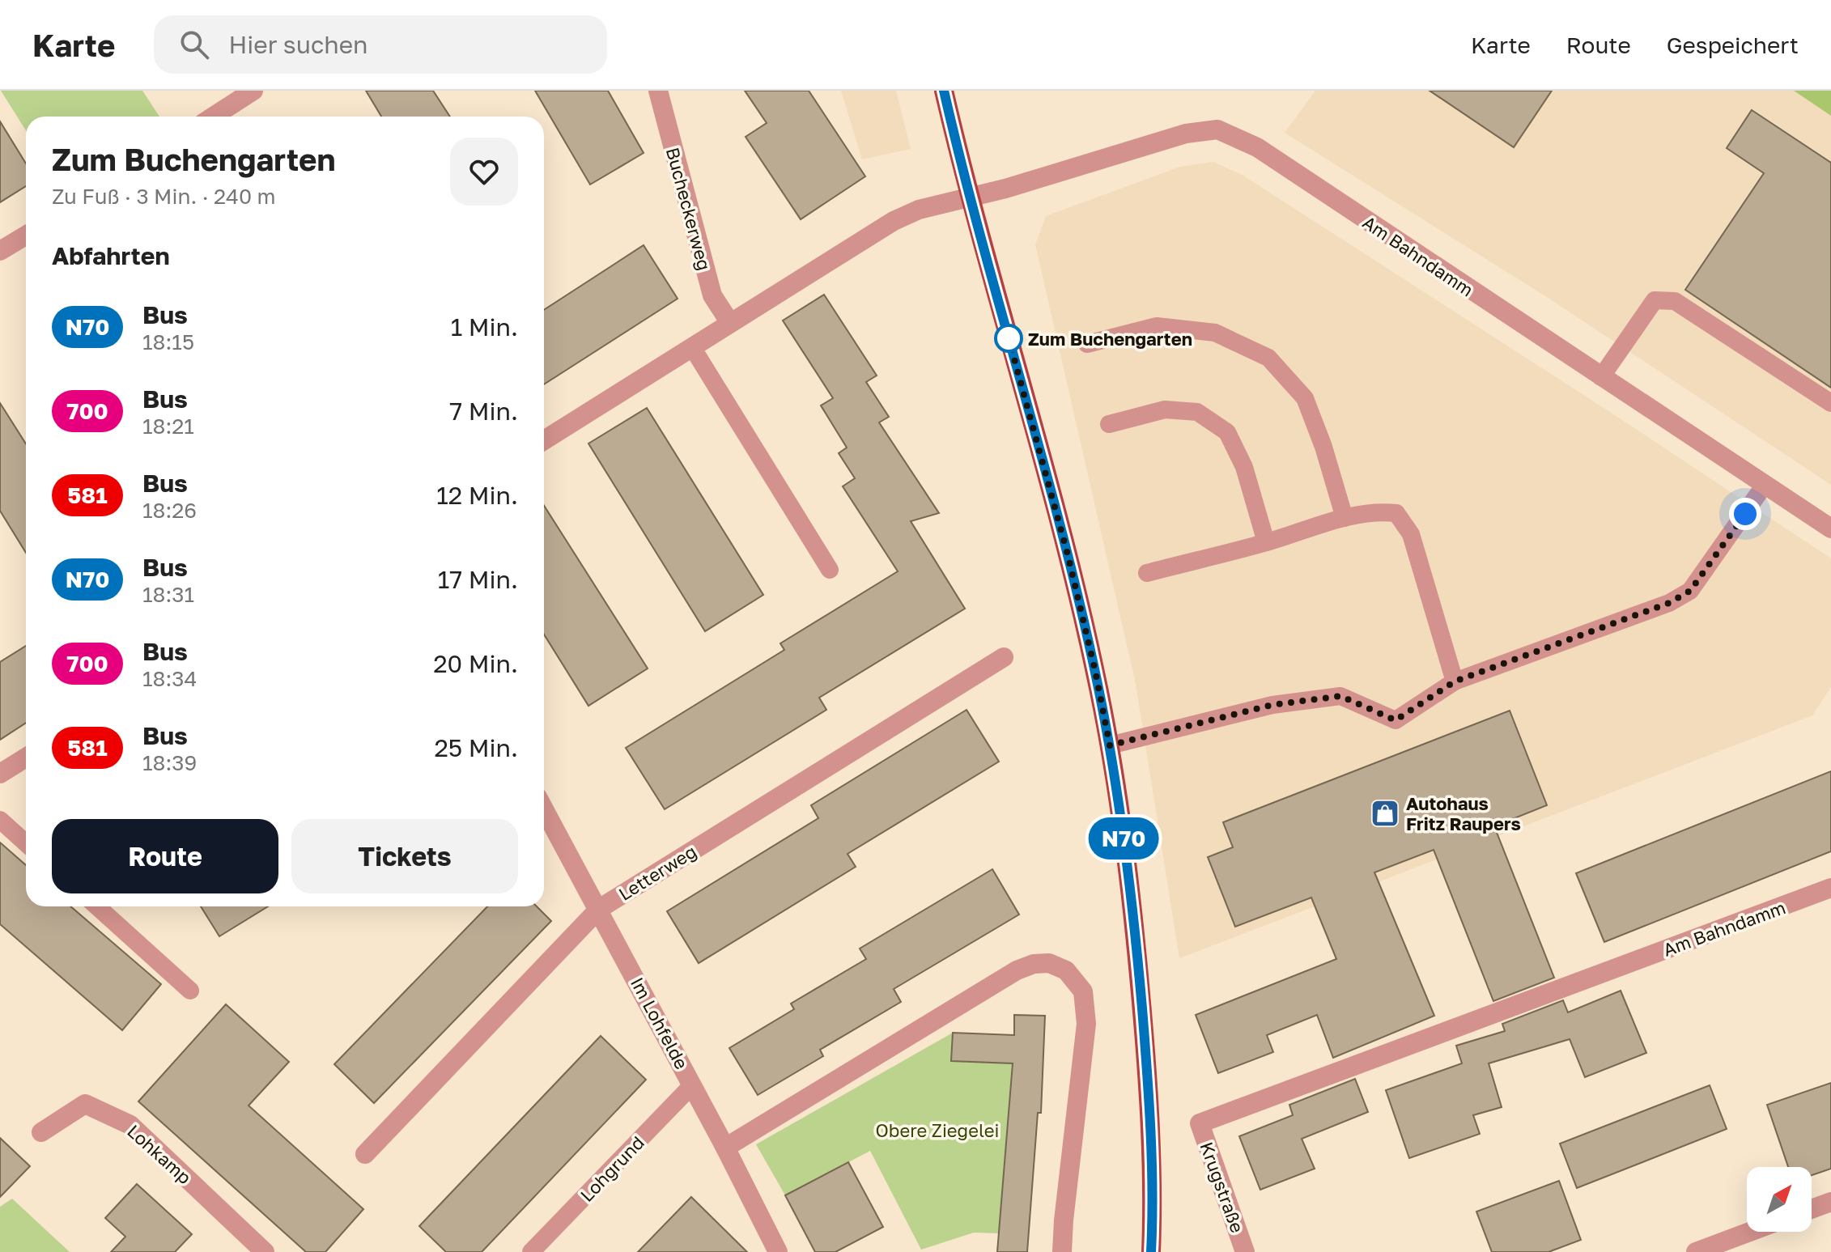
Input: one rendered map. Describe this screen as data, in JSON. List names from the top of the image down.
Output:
{
  "streets": {
    "street": [
      "Bucheckerweg",
      "Am Bahndamm",
      "Letterweg",
      "Im Lohfelde",
      "Lohkamp",
      "Krugstraße"
    ],
    "lane": ["Lohgrund"]
  },
  "crossings": [
    ["Am Bahndamm", "Krugstraße"],
    ["Letterweg", "Im Lohfelde"],
    ["Im Lohfelde", "Lohgrund"]
  ],
  "parks": ["Obere Ziegelei"],
  "places": {
    "other": ["Zum Buchengarten"],
    "shop": ["Autohaus Fritz Raupers"]
  },
  "lines": ["bus line N70"],
  "north": "top right",
  "page": {
    "header": "Karte",
    "search": "Hier suchen",
    "nav": ["Karte", "Route", "Gespeichert"],
    "on_map": "N70",
    "heading": [
      ["Zum Buchengarten", "Zu Fuß · 3 Min. · 240 m"],
      "Abfahrten"
    ],
    "list": [
      {
        "mark": "N70",
        "name": "Bus",
        "note": "18:15",
        "value": "1 Min."
      },
      {
        "mark": "700",
        "name": "Bus",
        "note": "18:21",
        "value": "7 Min."
      },
      {
        "mark": "581",
        "name": "Bus",
        "note": "18:26",
        "value": "12 Min."
      },
      {
        "mark": "N70",
        "name": "Bus",
        "note": "18:31",
        "value": "17 Min."
      },
      {
        "mark": "700",
        "name": "Bus",
        "note": "18:34",
        "value": "20 Min."
      },
      {
        "mark": "581",
        "name": "Bus",
        "note": "18:39",
        "value": "25 Min."
      }
    ],
    "buttons": ["Route", "Tickets"]
  }
}
